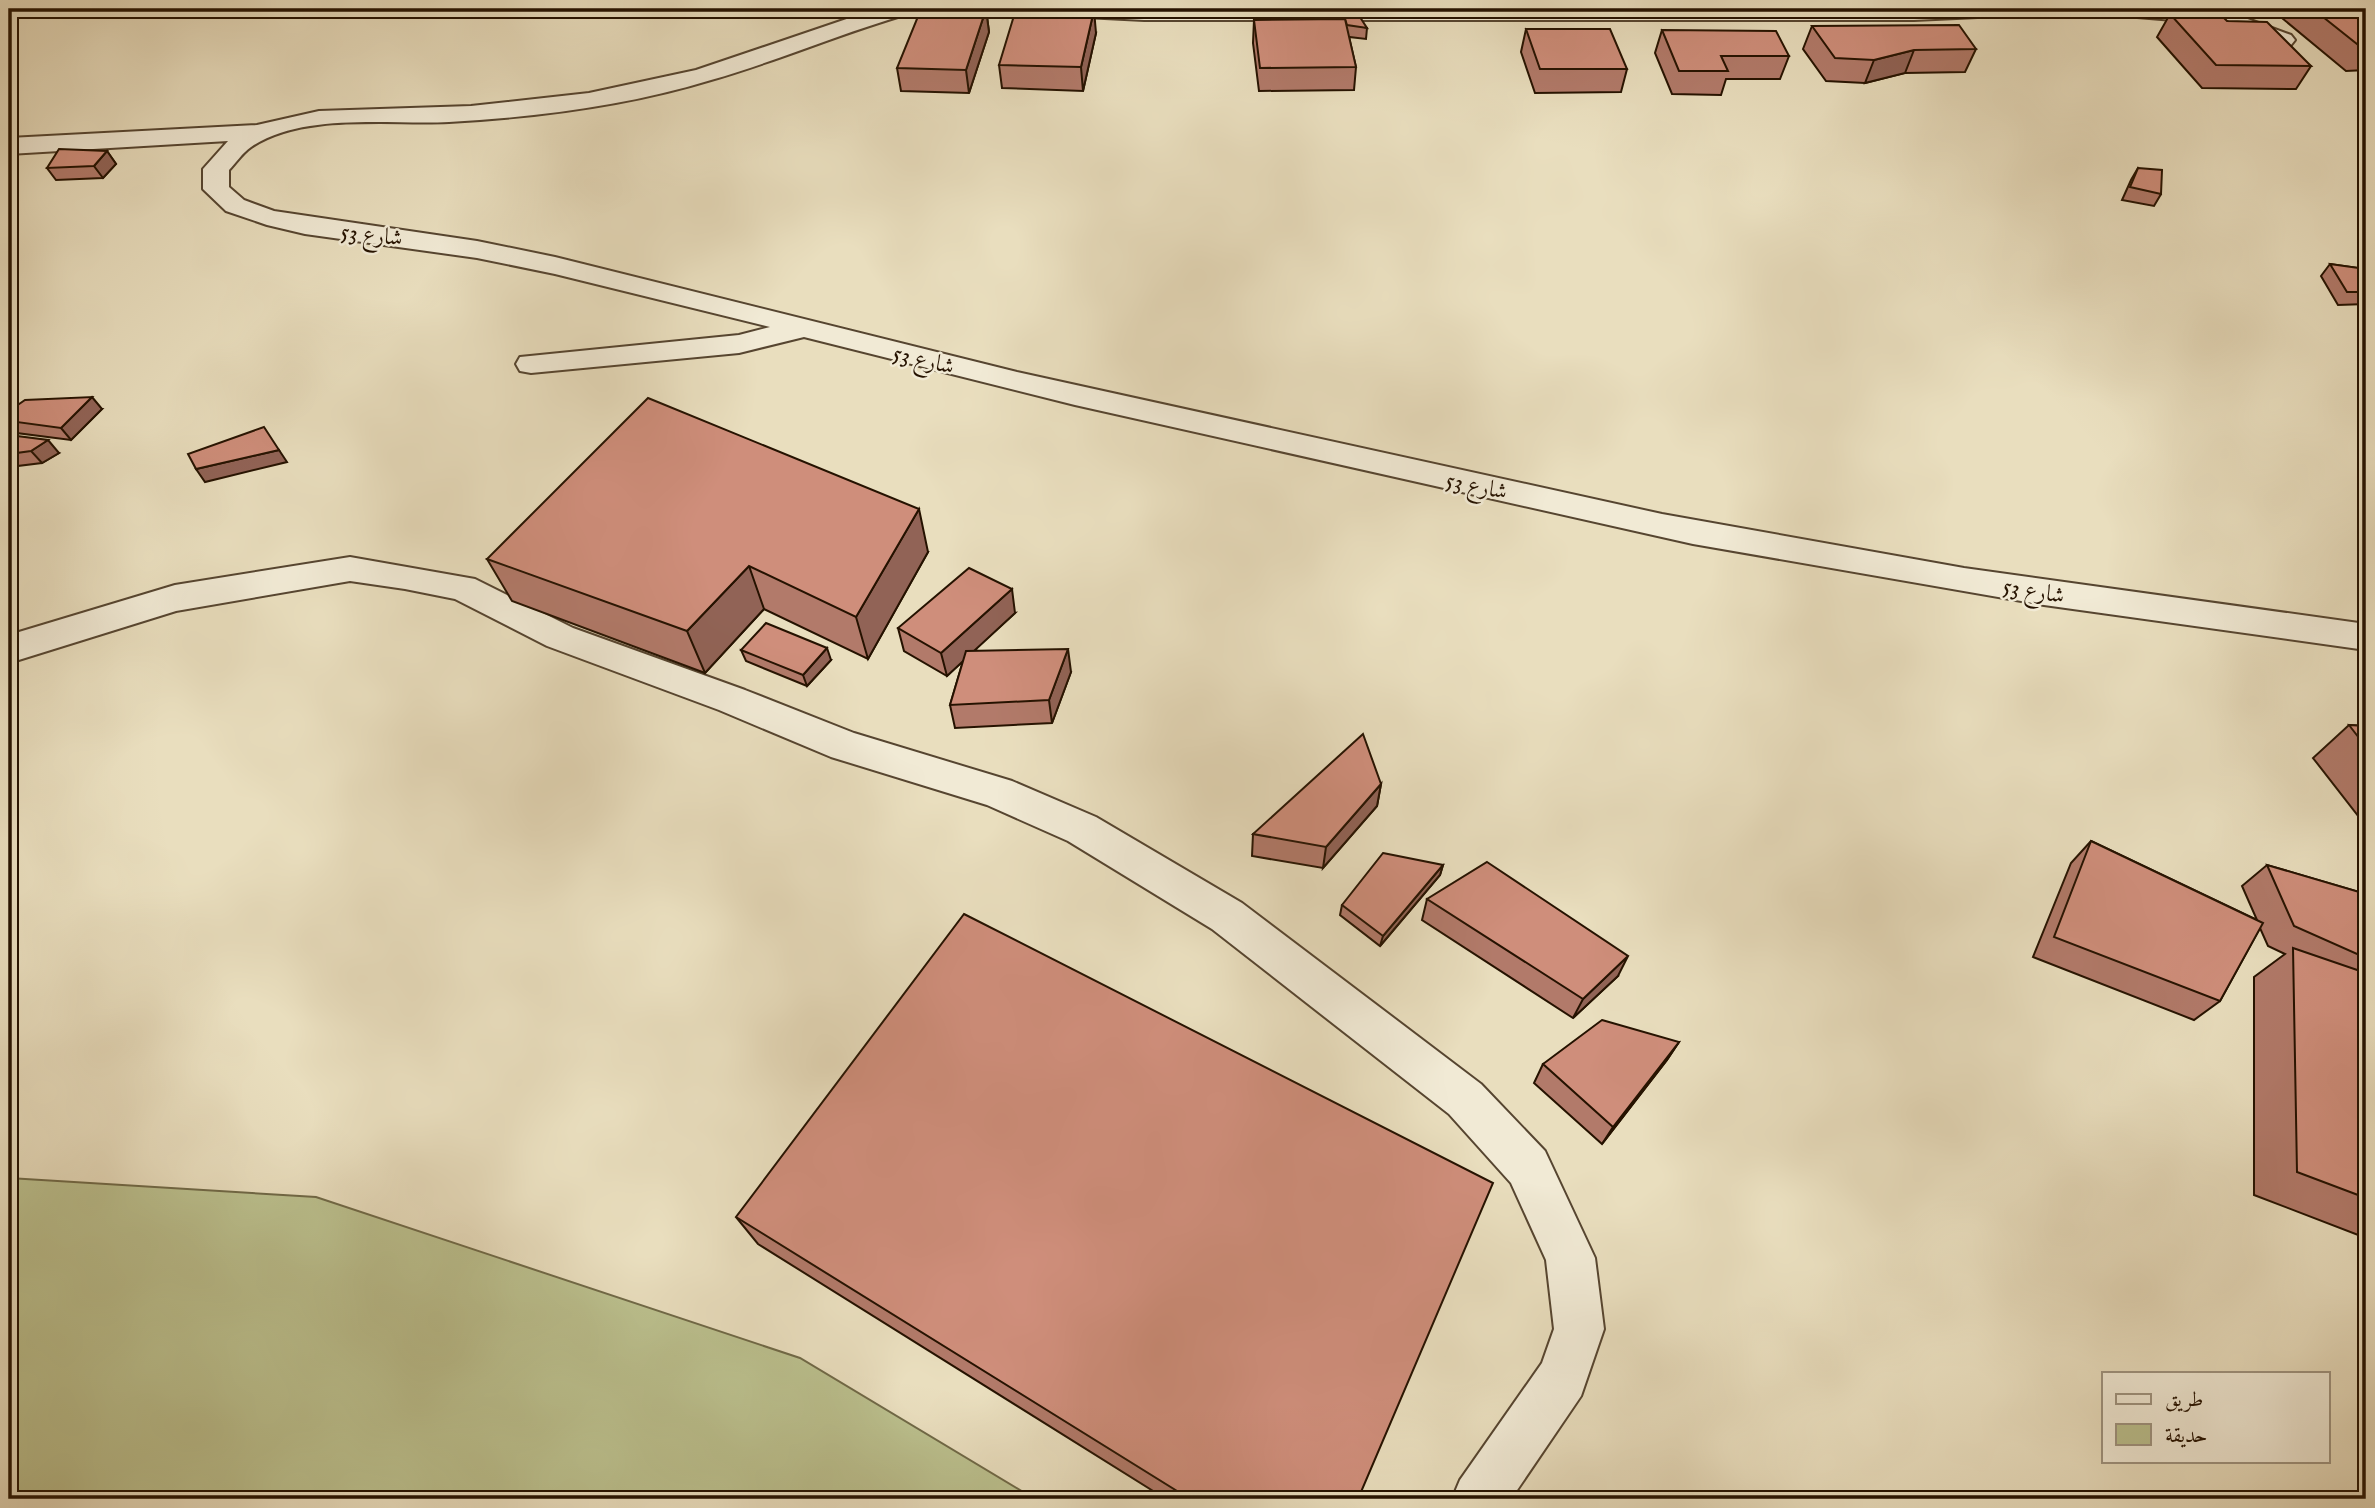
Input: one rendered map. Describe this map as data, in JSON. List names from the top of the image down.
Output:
{
  "streets": {
    "street": ["شارع 53"]
  },
  "legend": ["طريق", "حديقة"]
}
